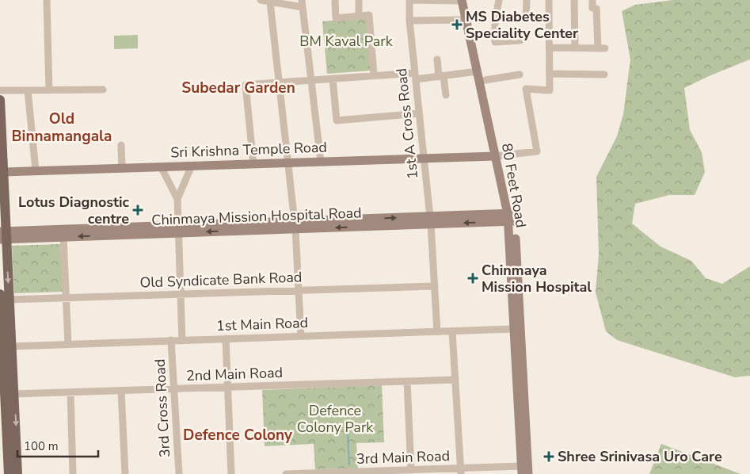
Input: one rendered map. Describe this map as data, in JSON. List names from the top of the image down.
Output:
{
  "streets": {
    "main road": ["Sri Krishna Temple Road", "80 Feet Road", "Chinmaya Mission Hospital Road"],
    "street": [
      "1st A Cross Road",
      "Old Syndicate Bank Road",
      "1st Main Road",
      "2nd Main Road",
      "3rd Cross Road",
      "3rd Main Road"
    ]
  },
  "crossings": [
    ["1st A Cross Road", "Sri Krishna Temple Road"],
    ["1st A Cross Road", "Chinmaya Mission Hospital Road"],
    ["1st A Cross Road", "Old Syndicate Bank Road"],
    ["1st A Cross Road", "1st Main Road"],
    ["Sri Krishna Temple Road", "80 Feet Road"],
    ["80 Feet Road", "Chinmaya Mission Hospital Road"],
    ["80 Feet Road", "1st Main Road"],
    ["80 Feet Road", "3rd Main Road"],
    ["1st Main Road", "3rd Cross Road"],
    ["2nd Main Road", "3rd Cross Road"]
  ],
  "districts": ["Subedar Garden", "Old Binnamangala", "Defence Colony"],
  "parks": ["BM Kaval Park", "Defence Colony Park"],
  "places": {
    "health": [
      "MS Diabetes Speciality Center",
      "Lotus Diagnostic centre",
      "Chinmaya Mission Hospital",
      "Shree Srinivasa Uro Care"
    ]
  },
  "scale_bar": "100 m"
}
